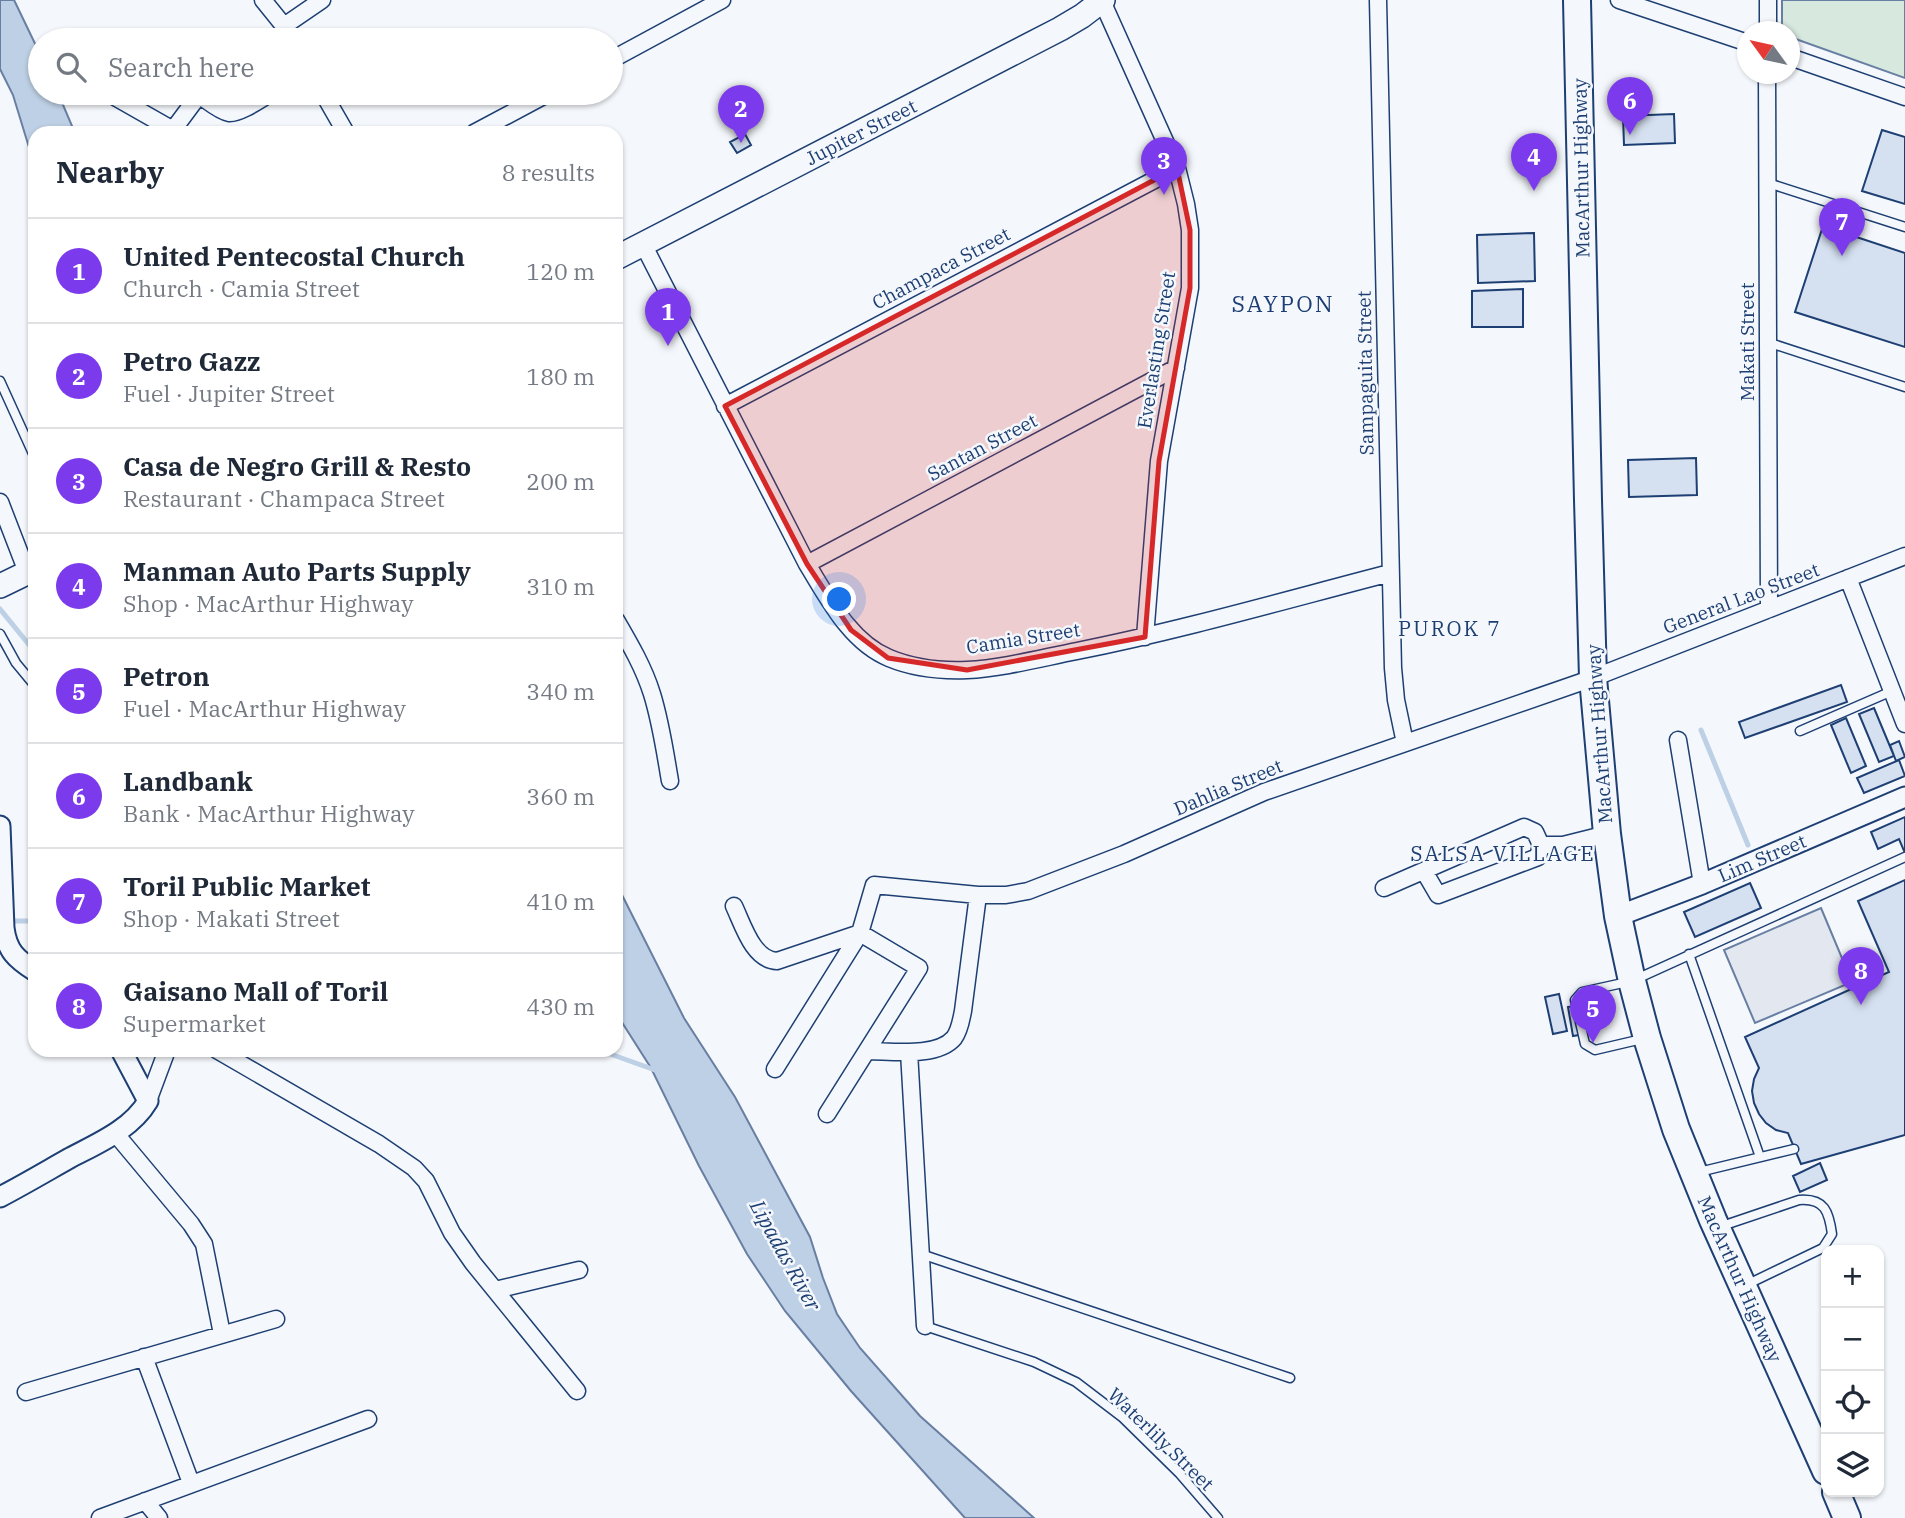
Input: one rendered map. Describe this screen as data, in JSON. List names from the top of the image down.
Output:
{
  "streets": {
    "highway": ["MacArthur Highway"],
    "main road": ["Jupiter Street"],
    "street": [
      "Champaca Street",
      "Makati Street",
      "Everlasting Street",
      "Sampaguita Street",
      "Santan Street",
      "General Lao Street",
      "Camia Street",
      "Dahlia Street",
      "Lim Street"
    ],
    "lane": ["Waterlily Street"]
  },
  "crossings": [
    ["Jupiter Street", "Everlasting Street"],
    ["Jupiter Street", "Camia Street"],
    ["MacArthur Highway", "General Lao Street"],
    ["MacArthur Highway", "Dahlia Street"],
    ["MacArthur Highway", "Lim Street"],
    ["Champaca Street", "Everlasting Street"],
    ["Champaca Street", "Camia Street"],
    ["Makati Street", "General Lao Street"],
    ["Everlasting Street", "Santan Street"],
    ["Everlasting Street", "Camia Street"],
    ["Sampaguita Street", "Camia Street"],
    ["Sampaguita Street", "Dahlia Street"],
    ["Santan Street", "Camia Street"],
    ["General Lao Street", "Dahlia Street"]
  ],
  "districts": ["SAYPON", "PUROK 7", "SALSA VILLAGE"],
  "water": ["Lipadas River"],
  "north": "top left",
  "page": {
    "search": "Search here",
    "pins": [
      "6",
      "2",
      "4",
      "3",
      "7",
      "1",
      "8",
      "5"
    ],
    "heading": ["Nearby", "8 results"],
    "list": [
      {
        "mark": "1",
        "name": "United Pentecostal Church",
        "note": "Church · Camia Street",
        "value": "120 m"
      },
      {
        "mark": "2",
        "name": "Petro Gazz",
        "note": "Fuel · Jupiter Street",
        "value": "180 m"
      },
      {
        "mark": "3",
        "name": "Casa de Negro Grill & Resto",
        "note": "Restaurant · Champaca Street",
        "value": "200 m"
      },
      {
        "mark": "4",
        "name": "Manman Auto Parts Supply",
        "note": "Shop · MacArthur Highway",
        "value": "310 m"
      },
      {
        "mark": "5",
        "name": "Petron",
        "note": "Fuel · MacArthur Highway",
        "value": "340 m"
      },
      {
        "mark": "6",
        "name": "Landbank",
        "note": "Bank · MacArthur Highway",
        "value": "360 m"
      },
      {
        "mark": "7",
        "name": "Toril Public Market",
        "note": "Shop · Makati Street",
        "value": "410 m"
      },
      {
        "mark": "8",
        "name": "Gaisano Mall of Toril",
        "note": "Supermarket",
        "value": "430 m"
      }
    ],
    "map_buttons": ["+", "−"]
  }
}
